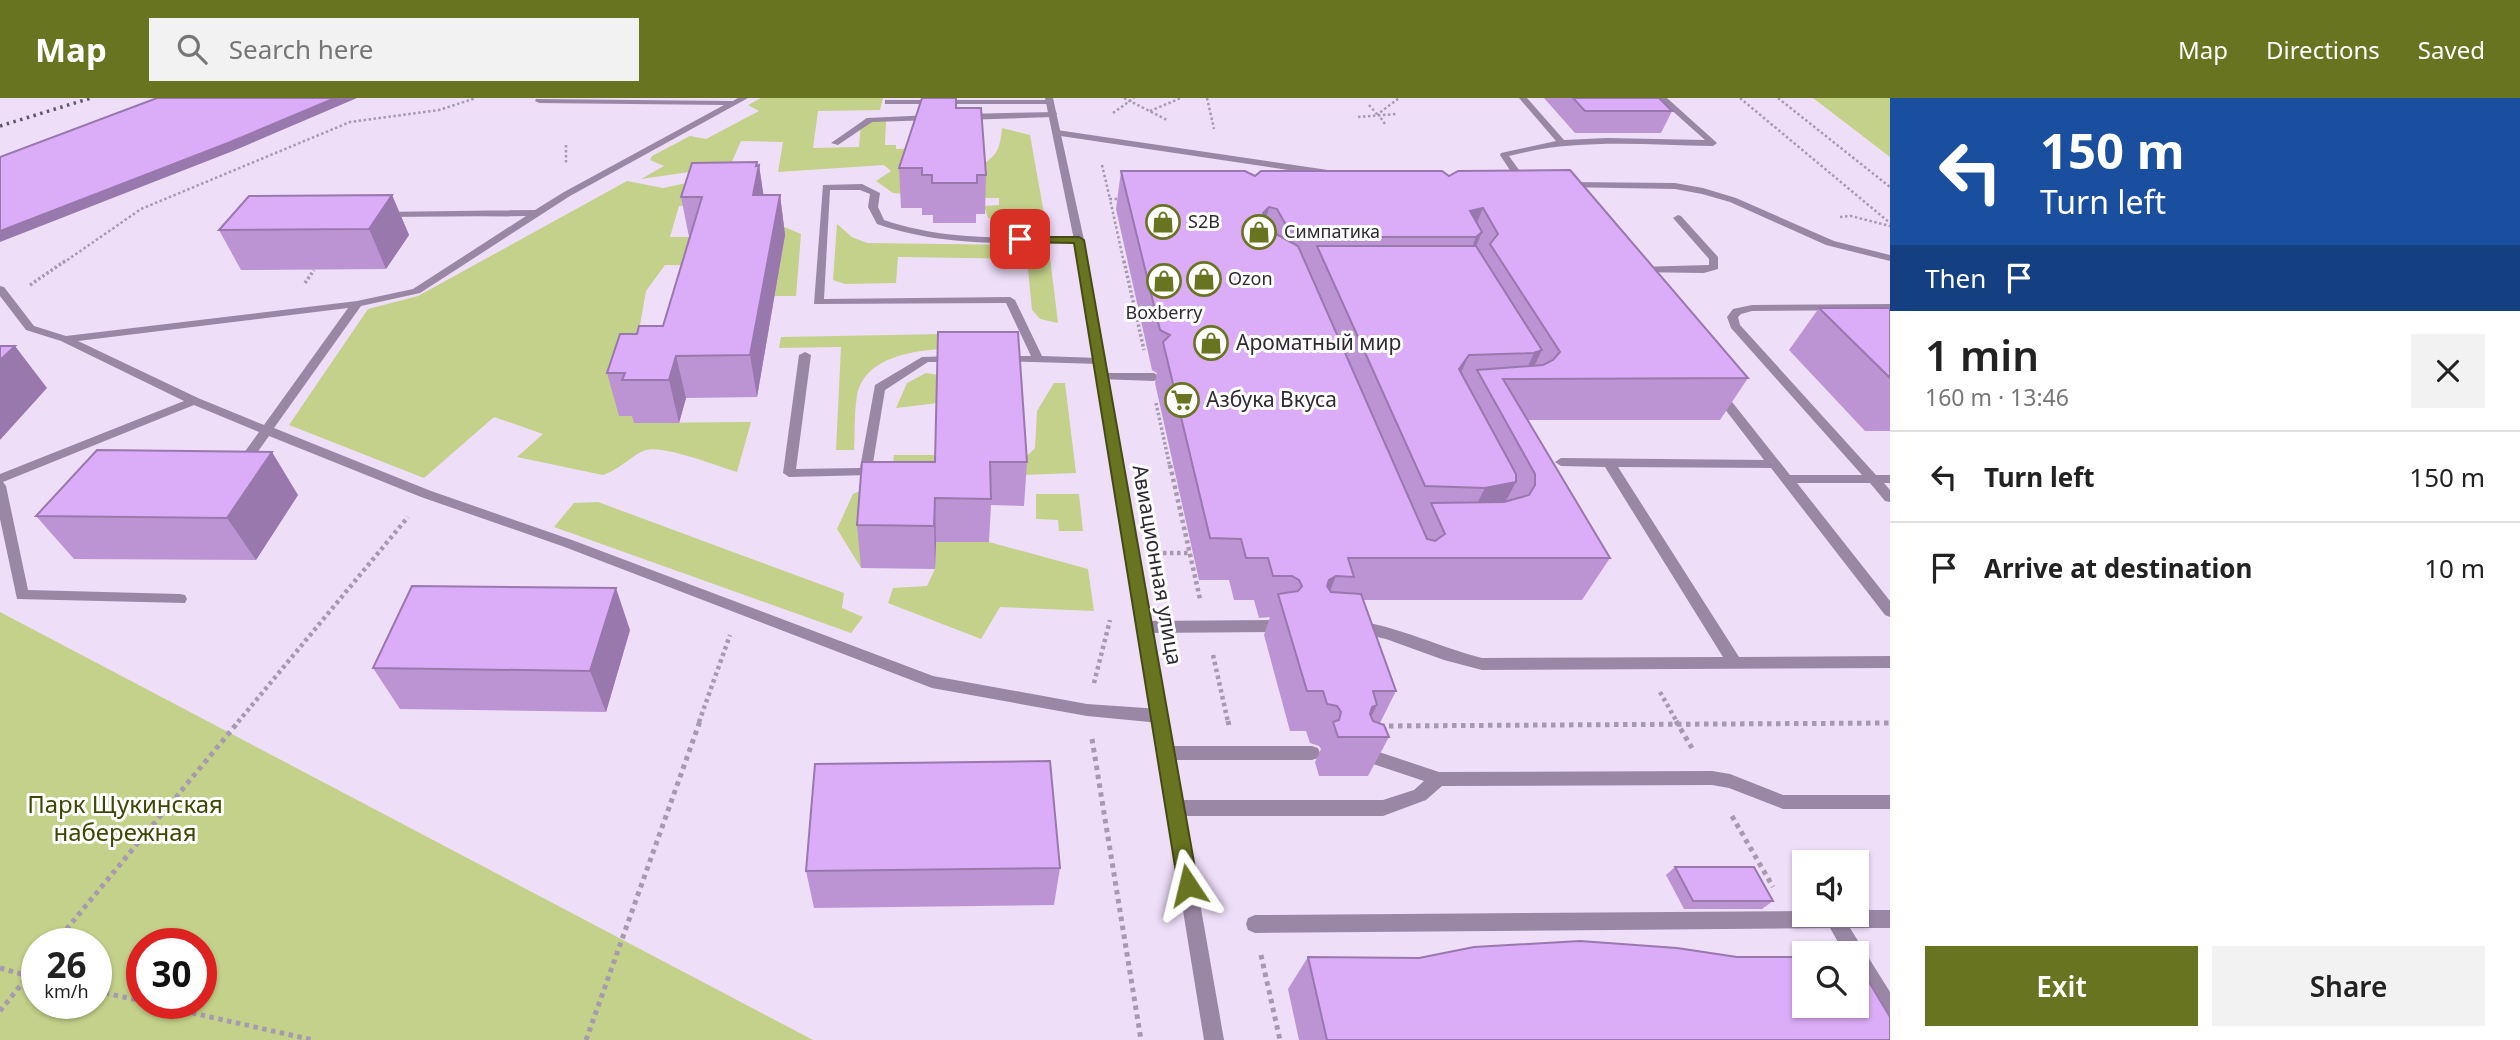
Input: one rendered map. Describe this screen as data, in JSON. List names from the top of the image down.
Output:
{
  "streets": {
    "street": ["Авиационная улица"]
  },
  "parks": ["Парк Щукинская набережная"],
  "places": {
    "shop": [
      "S2B",
      "Симпатика",
      "Ozon",
      "Boxberry",
      "Ароматный мир"
    ],
    "supermarket": ["Азбука Вкуса"]
  },
  "page": {
    "header": "Map",
    "search": "Search here",
    "nav": ["Map", "Directions", "Saved"],
    "turn": ["150 m", "Turn left"],
    "then": "Then",
    "heading": ["1 min", "160 m · 13:46"],
    "list": [
      {
        "name": "Turn left",
        "value": "150 m"
      },
      {
        "name": "Arrive at destination",
        "value": "10 m"
      }
    ],
    "speed": "26 km/h",
    "limit": "30",
    "buttons": ["Exit", "Share"]
  }
}
